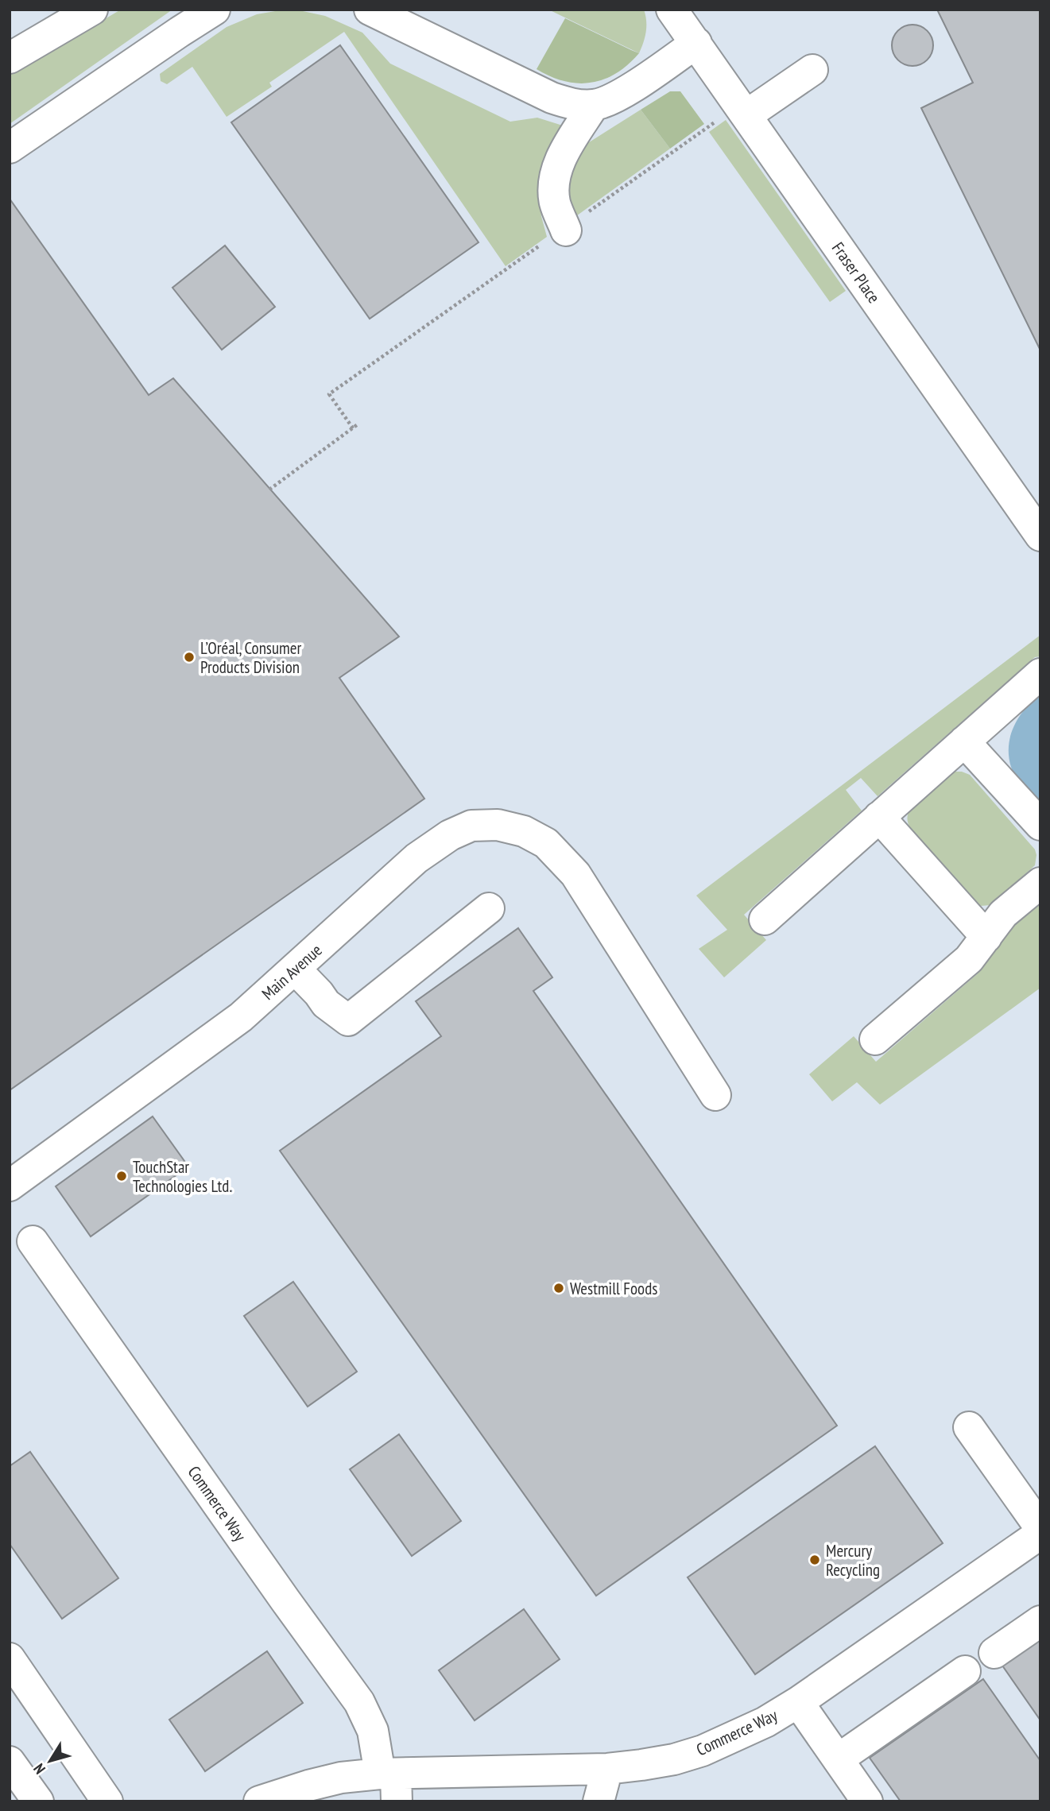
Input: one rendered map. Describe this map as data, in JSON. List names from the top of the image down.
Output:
{
  "streets": {
    "street": ["Fraser Place", "Main Avenue", "Commerce Way"]
  },
  "places": [
    "L’Oréal, Consumer Products Division",
    "TouchStar Technologies Ltd.",
    "Westmill Foods",
    "Mercury Recycling"
  ],
  "north": "bottom left"
}
